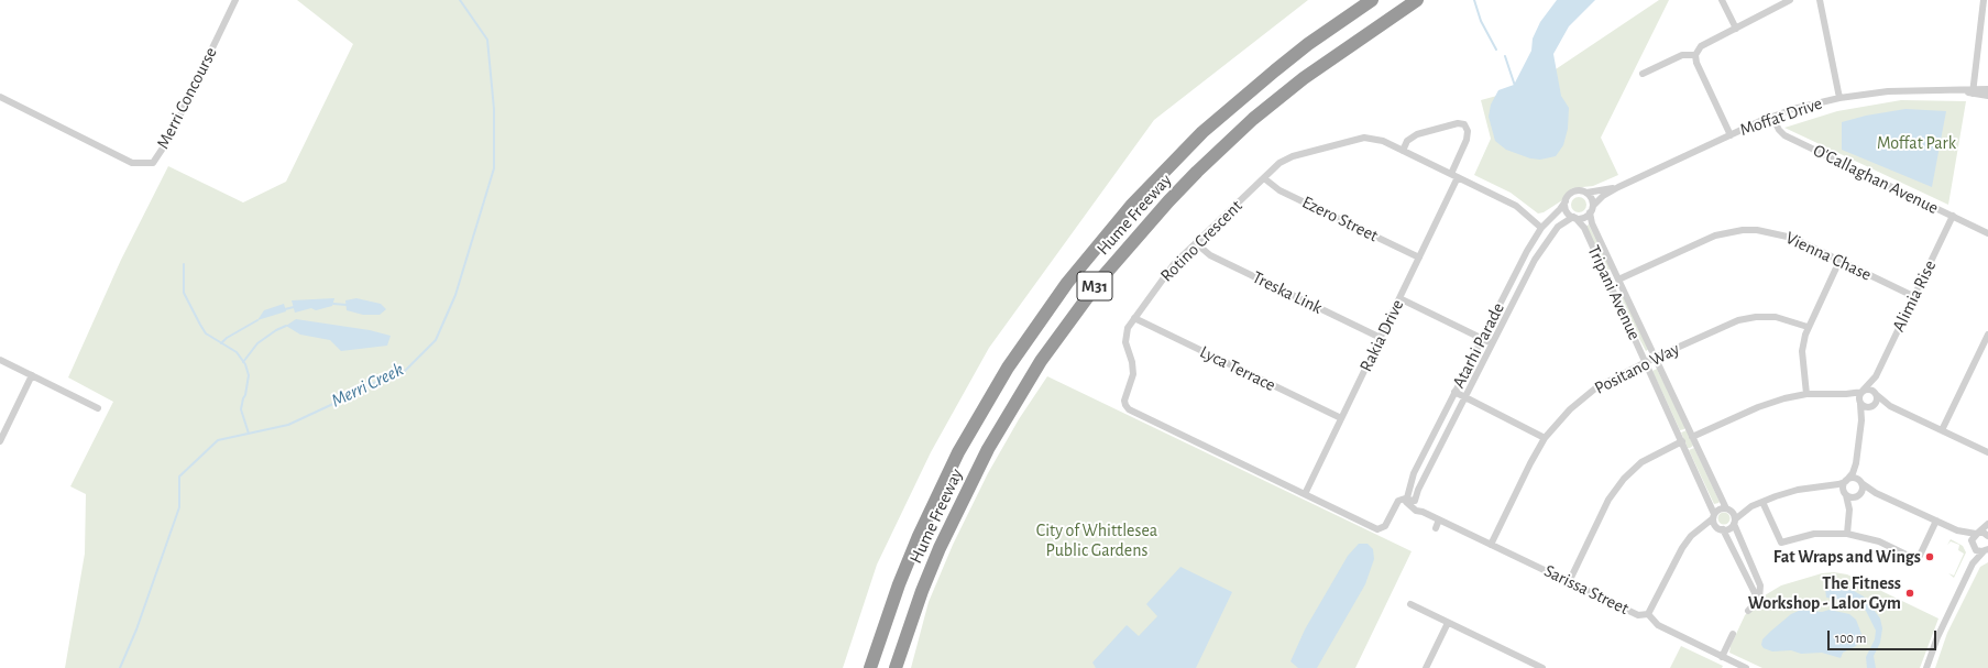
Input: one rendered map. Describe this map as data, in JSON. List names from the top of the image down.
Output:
{
  "streets": {
    "highway": ["Hume Freeway", "M31"],
    "street": [
      "Merri Concourse",
      "Moffat Drive",
      "O'Callaghan Avenue",
      "Ezero Street",
      "Rotino Crescent",
      "Vienna Chase",
      "Treska Link",
      "Tripani Avenue",
      "Alimia Rise",
      "Rakia Drive",
      "Atarhi Parade",
      "Lyca Terrace",
      "Positano Way",
      "Sarissa Street"
    ]
  },
  "crossings": [
    ["Moffat Drive", "O'Callaghan Avenue"],
    ["Moffat Drive", "Tripani Avenue"],
    ["Moffat Drive", "Atarhi Parade"],
    ["O'Callaghan Avenue", "Alimia Rise"],
    ["Ezero Street", "Rotino Crescent"],
    ["Ezero Street", "Rakia Drive"],
    ["Rotino Crescent", "Treska Link"],
    ["Rotino Crescent", "Rakia Drive"],
    ["Rotino Crescent", "Atarhi Parade"],
    ["Rotino Crescent", "Lyca Terrace"],
    ["Rotino Crescent", "Sarissa Street"],
    ["Vienna Chase", "Tripani Avenue"],
    ["Vienna Chase", "Alimia Rise"],
    ["Treska Link", "Rakia Drive"],
    ["Tripani Avenue", "Atarhi Parade"],
    ["Tripani Avenue", "Positano Way"],
    ["Rakia Drive", "Lyca Terrace"],
    ["Atarhi Parade", "Sarissa Street"],
    ["Positano Way", "Sarissa Street"]
  ],
  "water": ["Merri Creek"],
  "parks": ["Moffat Park", "City of Whittlesea Public Gardens"],
  "places": ["Fat Wraps and Wings", "The Fitness Workshop - Lalor Gym"],
  "scale_bar": "100 m"
}
